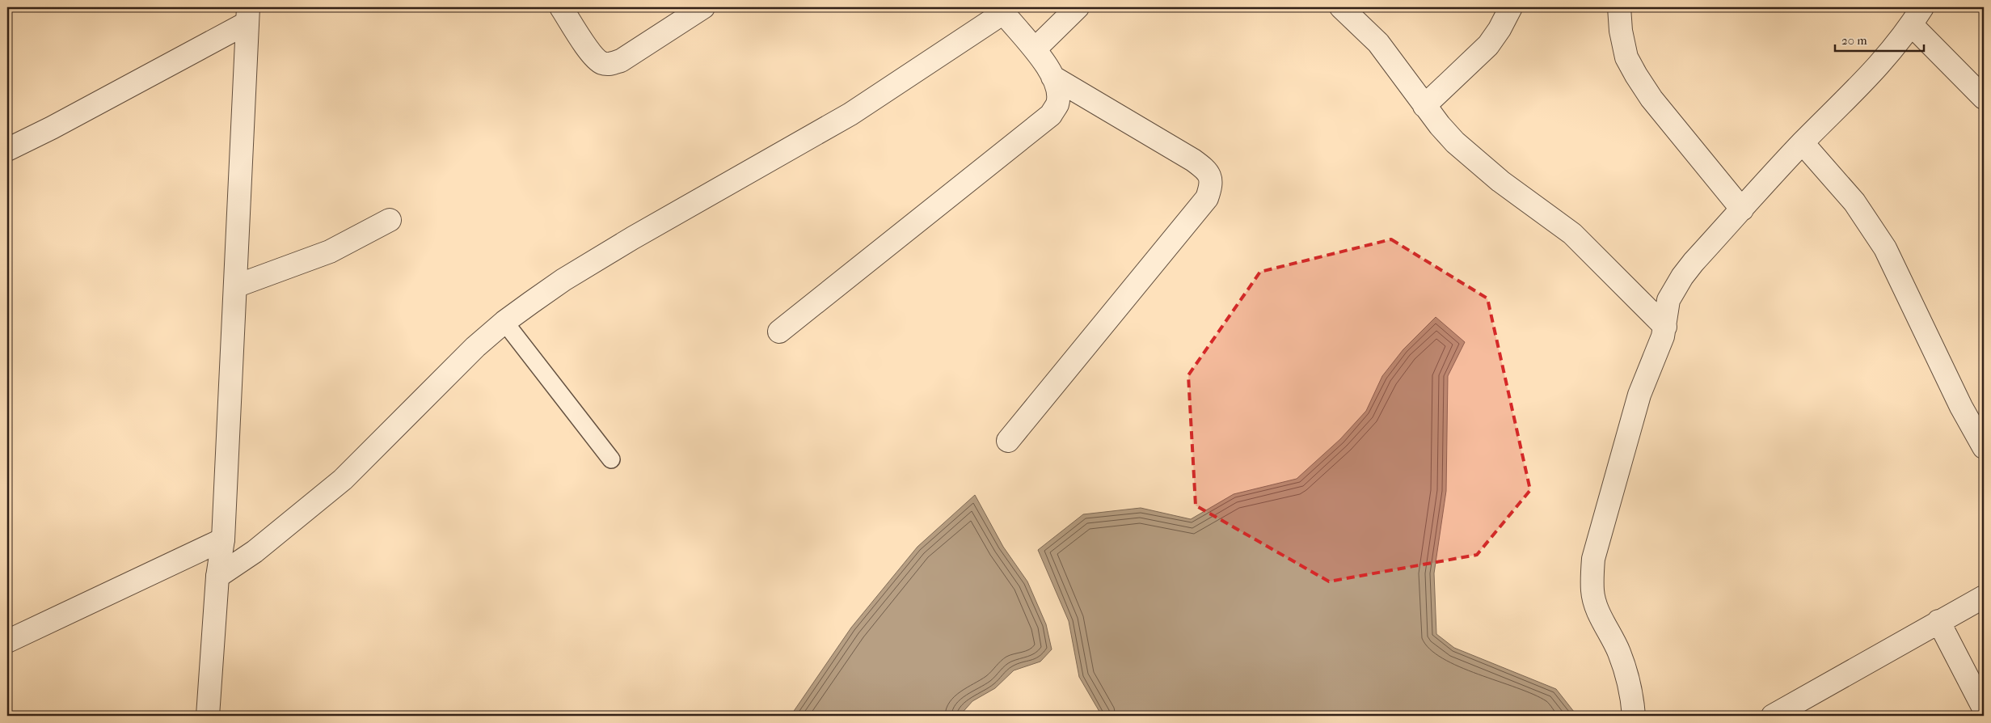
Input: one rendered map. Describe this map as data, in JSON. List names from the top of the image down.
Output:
{
  "scale_bar": "20 m"
}
